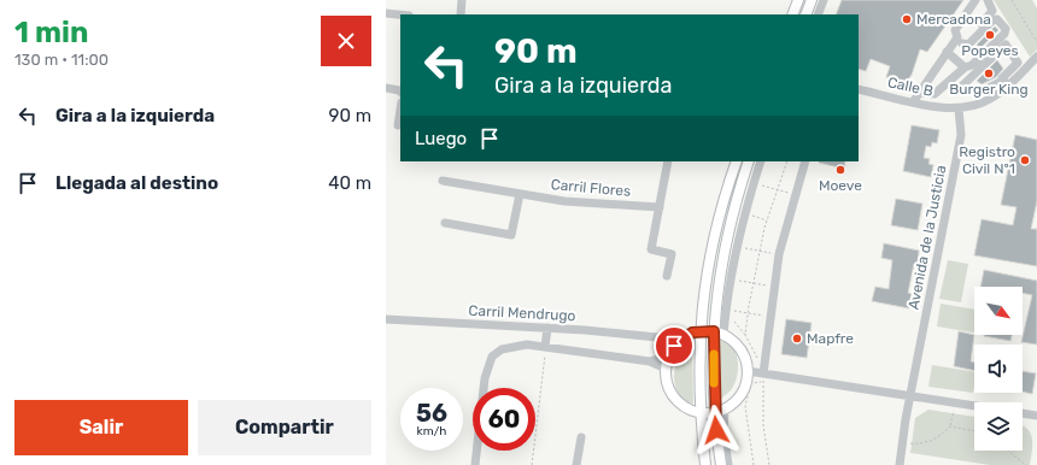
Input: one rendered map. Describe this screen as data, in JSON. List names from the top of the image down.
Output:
{
  "streets": {
    "street": [
      "Calle B",
      "Carril Flores",
      "Avenida de la Justicia",
      "Carril Mendrugo"
    ]
  },
  "crossings": [
    ["Calle B", "Avenida de la Justicia"]
  ],
  "places": [
    "Mercadona",
    "Popeyes",
    "Burger King",
    "Registro Civil Nº1",
    "Moeve",
    "Mapfre"
  ],
  "north": "bottom right",
  "page": {
    "heading": ["1 min", "130 m · 11:00"],
    "turn": ["90 m", "Gira a la izquierda"],
    "list": [
      {
        "name": "Gira a la izquierda",
        "value": "90 m"
      },
      {
        "name": "Llegada al destino",
        "value": "40 m"
      }
    ],
    "then": "Luego",
    "speed": "56 km/h",
    "limit": "60",
    "buttons": ["Salir", "Compartir"]
  }
}
